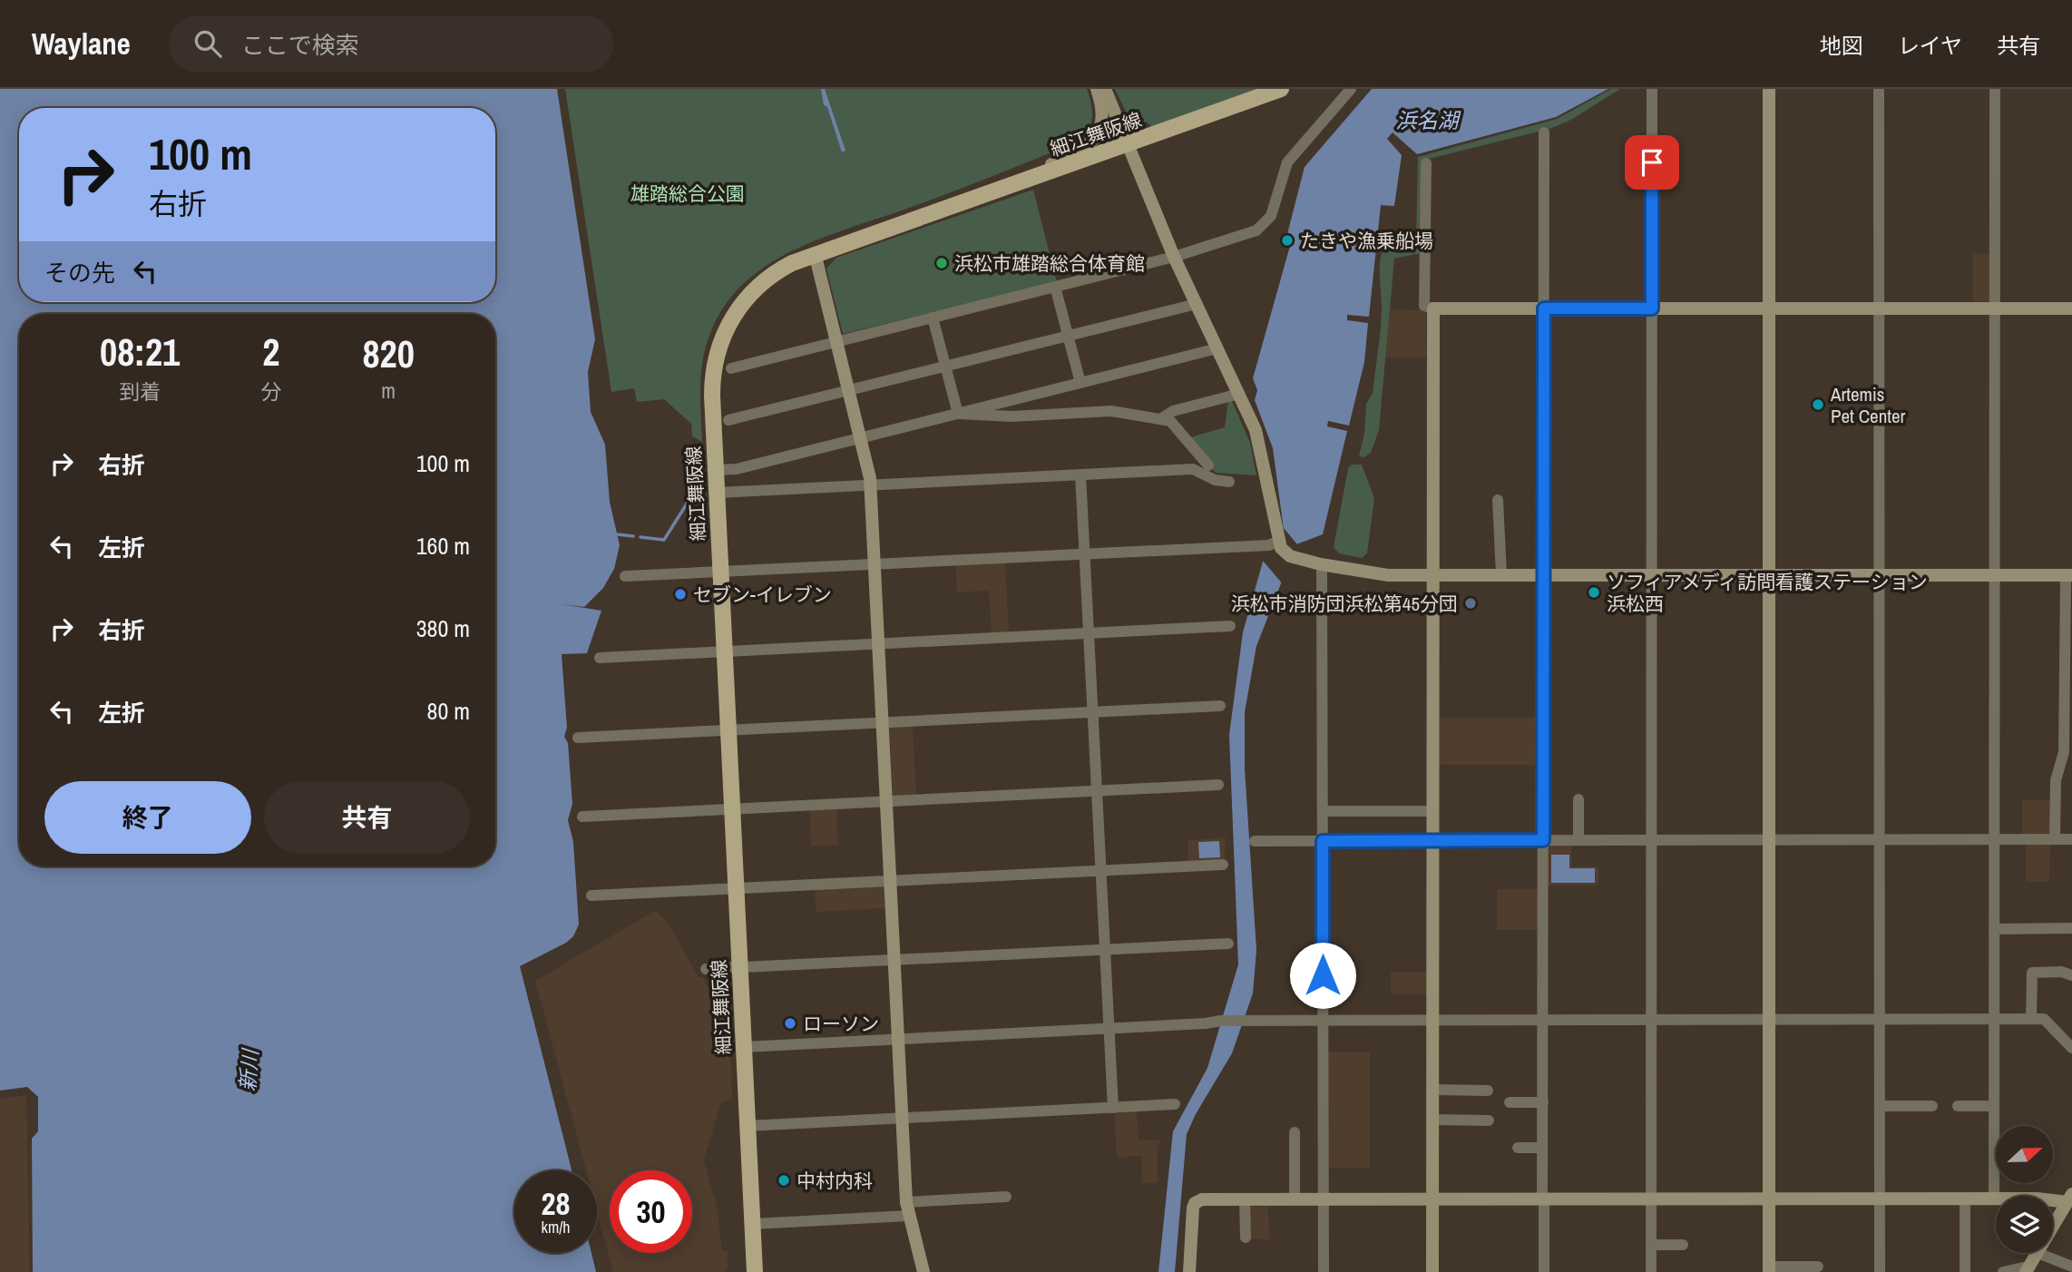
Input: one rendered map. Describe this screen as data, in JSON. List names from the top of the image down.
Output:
{
  "streets": {
    "main road": ["細江舞阪線"]
  },
  "water": ["浜名湖", "新川"],
  "parks": ["雄踏総合公園"],
  "places": [
    "たきや漁乗船場",
    "浜松市雄踏総合体育館",
    "Artemis Pet Center",
    "ソフィアメディ訪問看護ステーション 浜松西",
    "セブン-イレブン",
    "浜松市消防団浜松第45分団",
    "ローソン",
    "中村内科"
  ],
  "north": "right",
  "page": {
    "header": "Waylane",
    "search": "ここで検索",
    "nav": ["地図", "レイヤ", "共有"],
    "turn": ["100 m", "右折"],
    "then": "その先",
    "eta": [
      "08:21",
      "到着",
      "2",
      "分",
      "820",
      "m"
    ],
    "list": [
      {
        "name": "右折",
        "value": "100 m"
      },
      {
        "name": "左折",
        "value": "160 m"
      },
      {
        "name": "右折",
        "value": "380 m"
      },
      {
        "name": "左折",
        "value": "80 m"
      }
    ],
    "buttons": ["終了", "共有"],
    "speed": "28 km/h",
    "limit": "30"
  }
}
